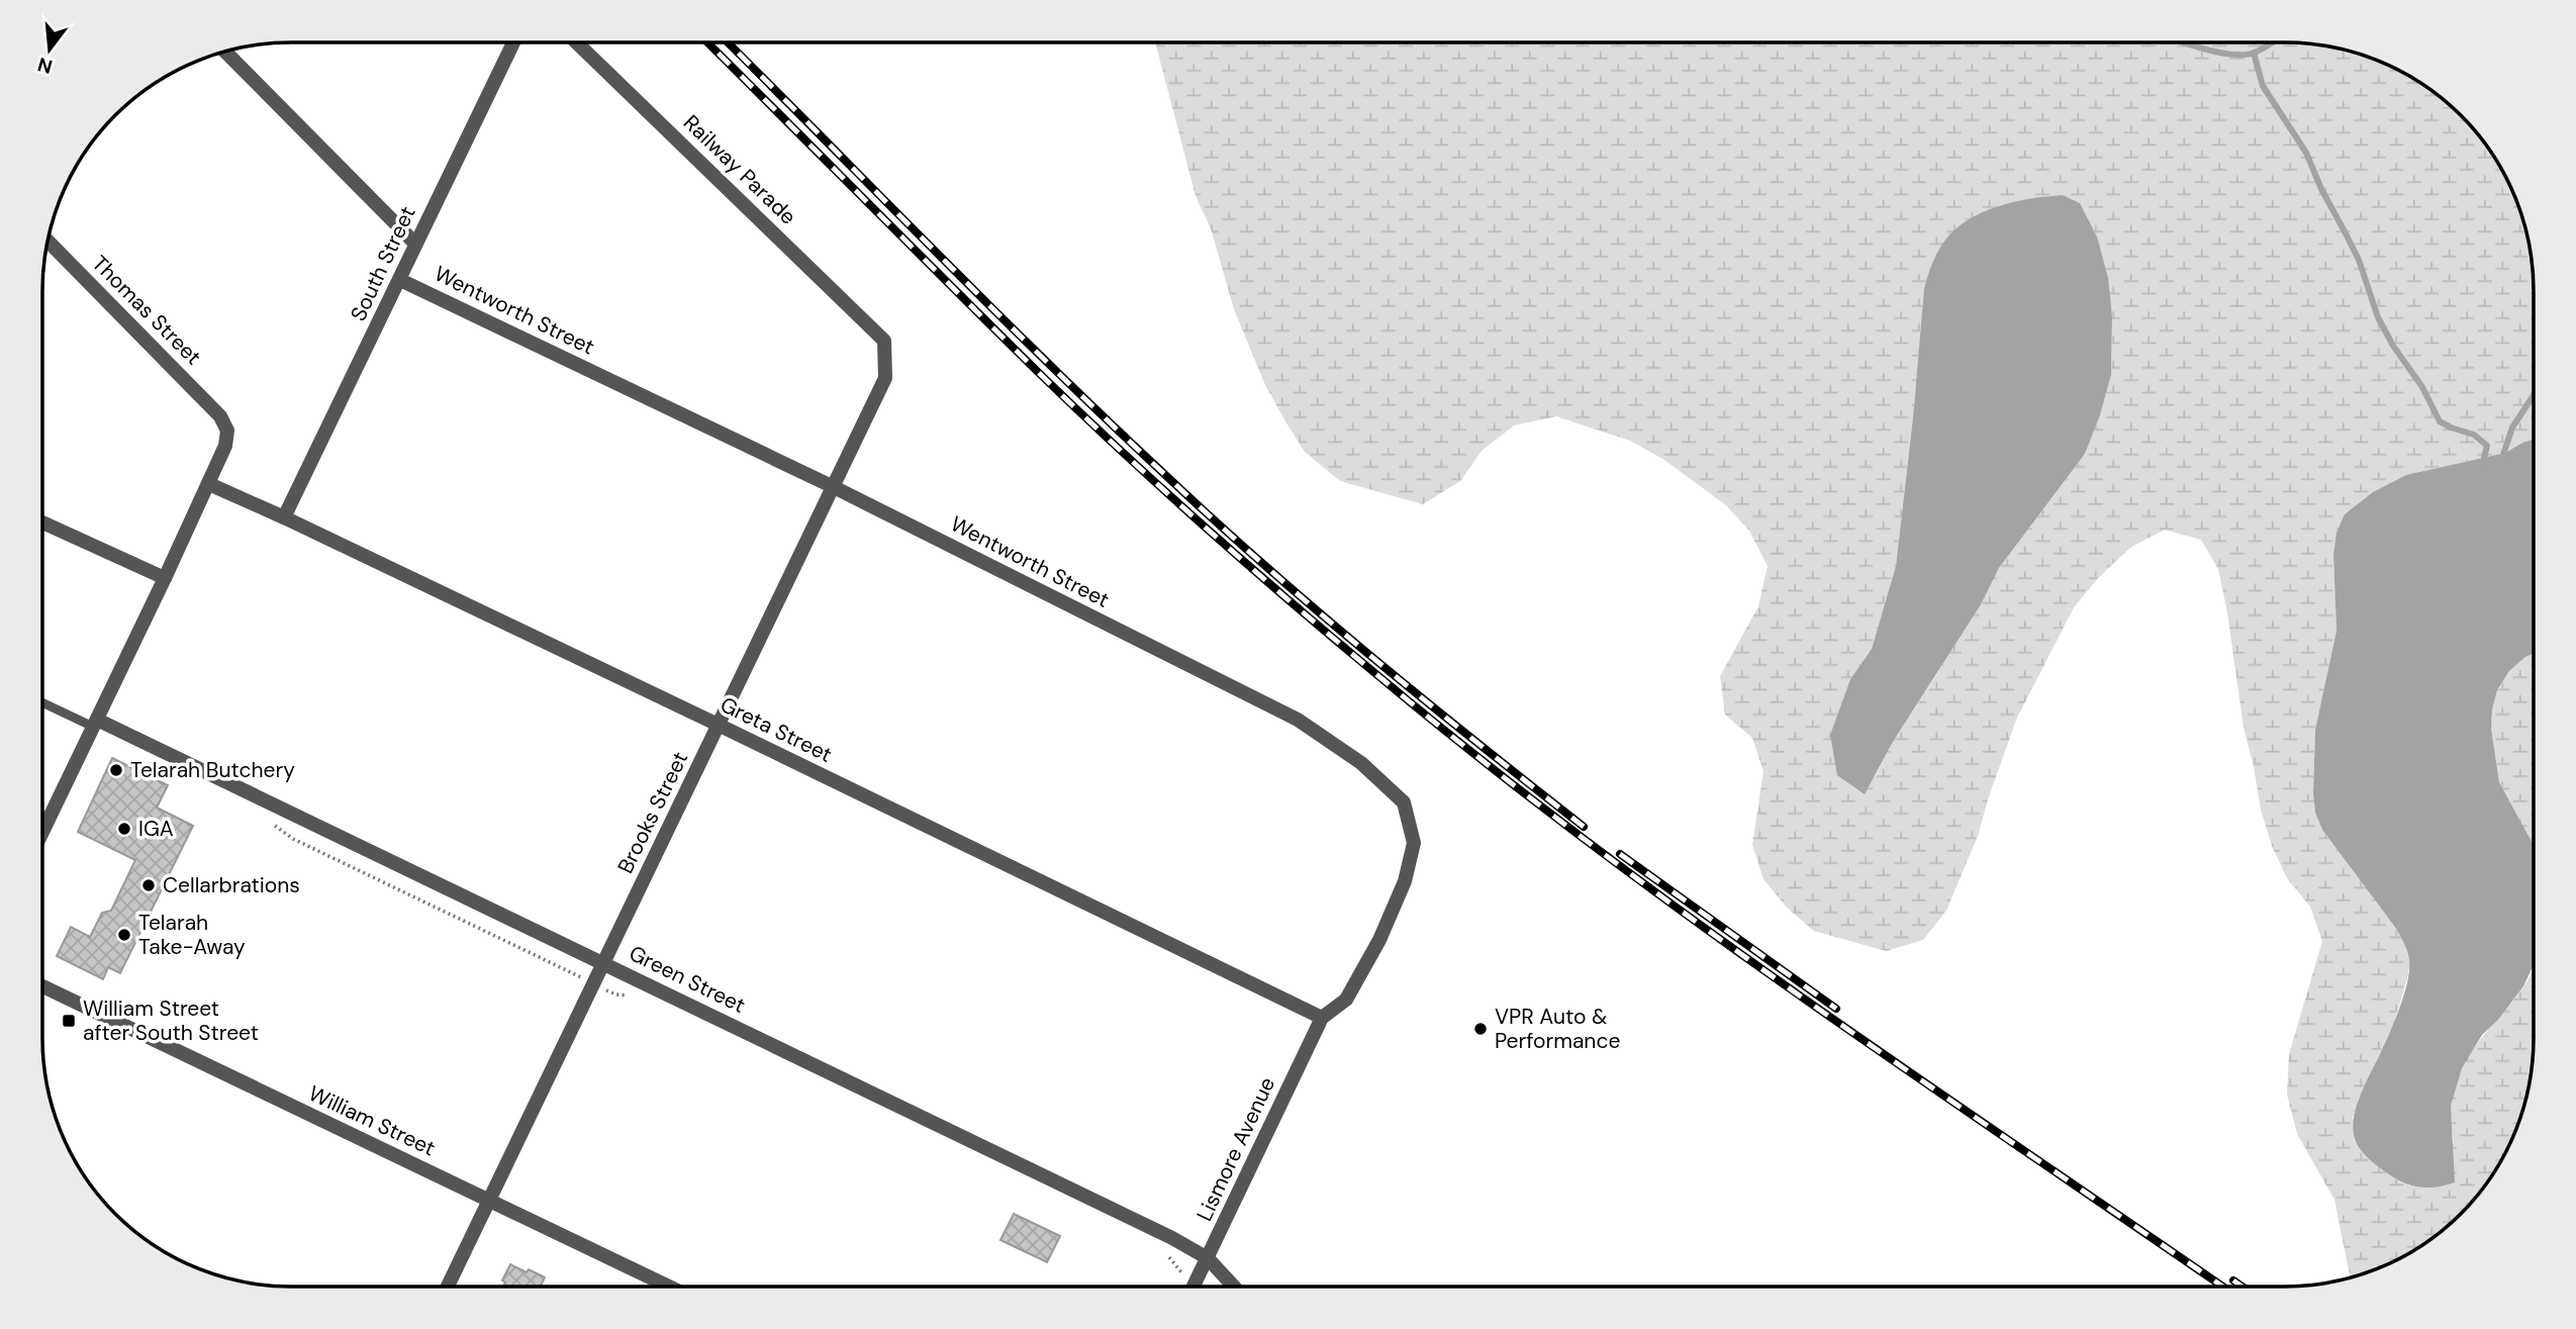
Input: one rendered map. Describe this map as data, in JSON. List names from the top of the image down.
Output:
{
  "streets": {
    "street": [
      "Railway Parade",
      "South Street",
      "Thomas Street",
      "Wentworth Street",
      "Greta Street",
      "Brooks Street",
      "Green Street",
      "William Street",
      "Lismore Avenue"
    ]
  },
  "crossings": [
    ["Railway Parade", "Brooks Street"],
    ["South Street", "Wentworth Street"],
    ["South Street", "Greta Street"],
    ["Thomas Street", "Greta Street"],
    ["Wentworth Street", "Greta Street"],
    ["Wentworth Street", "Brooks Street"],
    ["Wentworth Street", "Lismore Avenue"],
    ["Greta Street", "Brooks Street"],
    ["Greta Street", "Lismore Avenue"],
    ["Brooks Street", "Green Street"],
    ["Brooks Street", "William Street"],
    ["Green Street", "Lismore Avenue"]
  ],
  "places": {
    "other": [
      "Telarah Butchery",
      "IGA",
      "Cellarbrations",
      "Telarah Take-Away",
      "VPR Auto & Performance"
    ],
    "transit": ["William Street after South Street"]
  },
  "north": "bottom"
}
